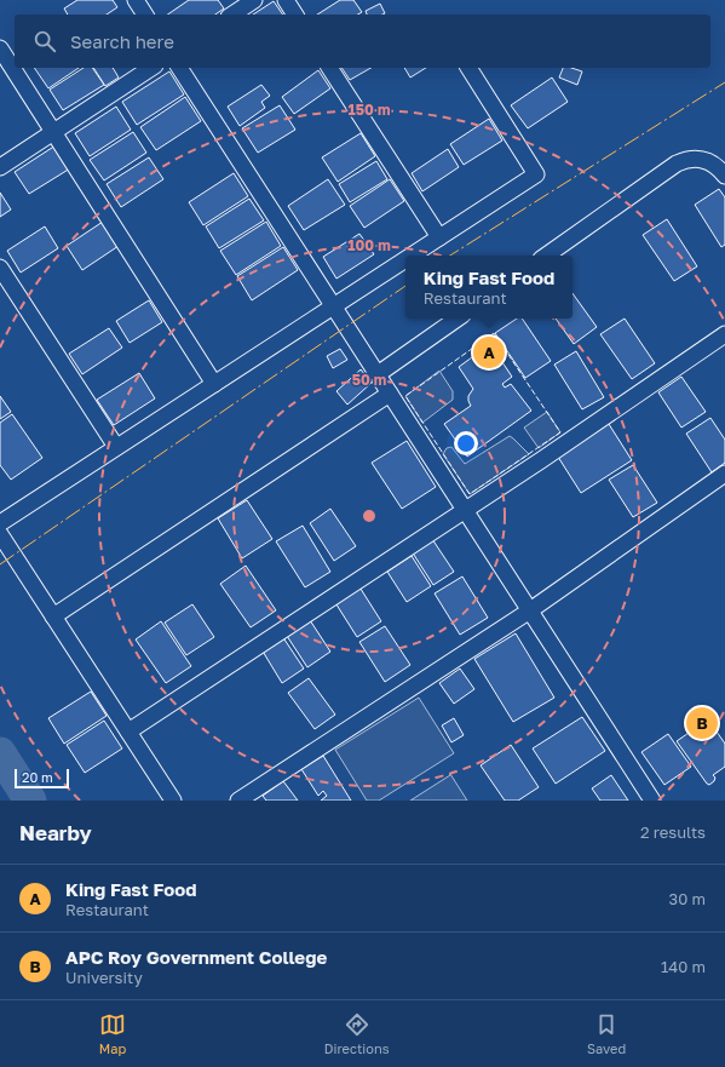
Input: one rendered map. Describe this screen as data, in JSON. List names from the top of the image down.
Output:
{
  "scale_bar": "20 m",
  "page": {
    "search": "Search here",
    "popup": ["King Fast Food", "Restaurant"],
    "pins": ["A", "B"],
    "scale": "20 m",
    "heading": ["Nearby", "2 results"],
    "list": [
      {
        "mark": "A",
        "name": "King Fast Food",
        "note": "Restaurant",
        "value": "30 m"
      },
      {
        "mark": "B",
        "name": "APC Roy Government College",
        "note": "University",
        "value": "140 m"
      }
    ],
    "nav": ["Map", "Directions", "Saved"]
  },
  "rings": ["150 m", "100 m", "50 m"]
}
